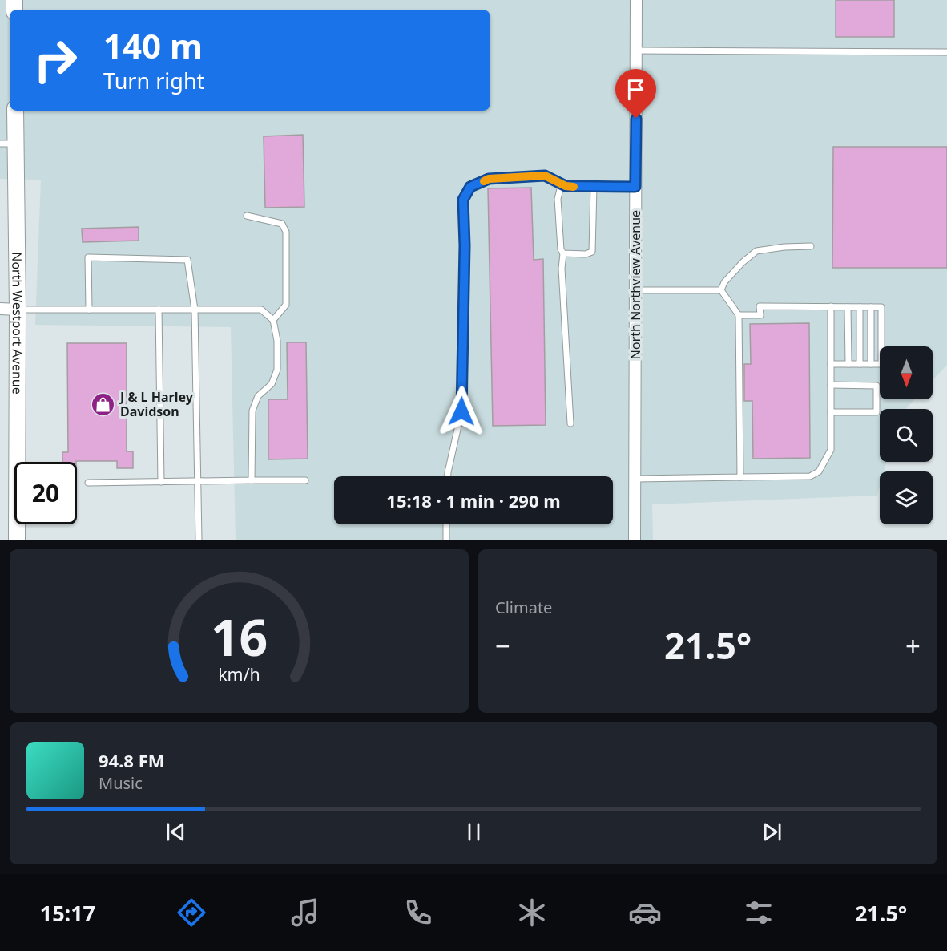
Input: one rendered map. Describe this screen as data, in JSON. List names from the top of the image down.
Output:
{
  "streets": {
    "main road": ["North Westport Avenue"],
    "street": ["North Northview Avenue"]
  },
  "places": {
    "shop": ["J & L Harley Davidson"]
  },
  "north": "bottom",
  "page": {
    "turn": ["140 m", "Turn right"],
    "limit": "20",
    "trip": "15:18 · 1 min · 290 m",
    "tile": "Climate",
    "heat": ["−", "21.5°", "+"],
    "song": ["94.8 FM", "Music"],
    "tabs": ["15:17", "21.5°"],
    "gauge": ["16", "km/h"]
  }
}
